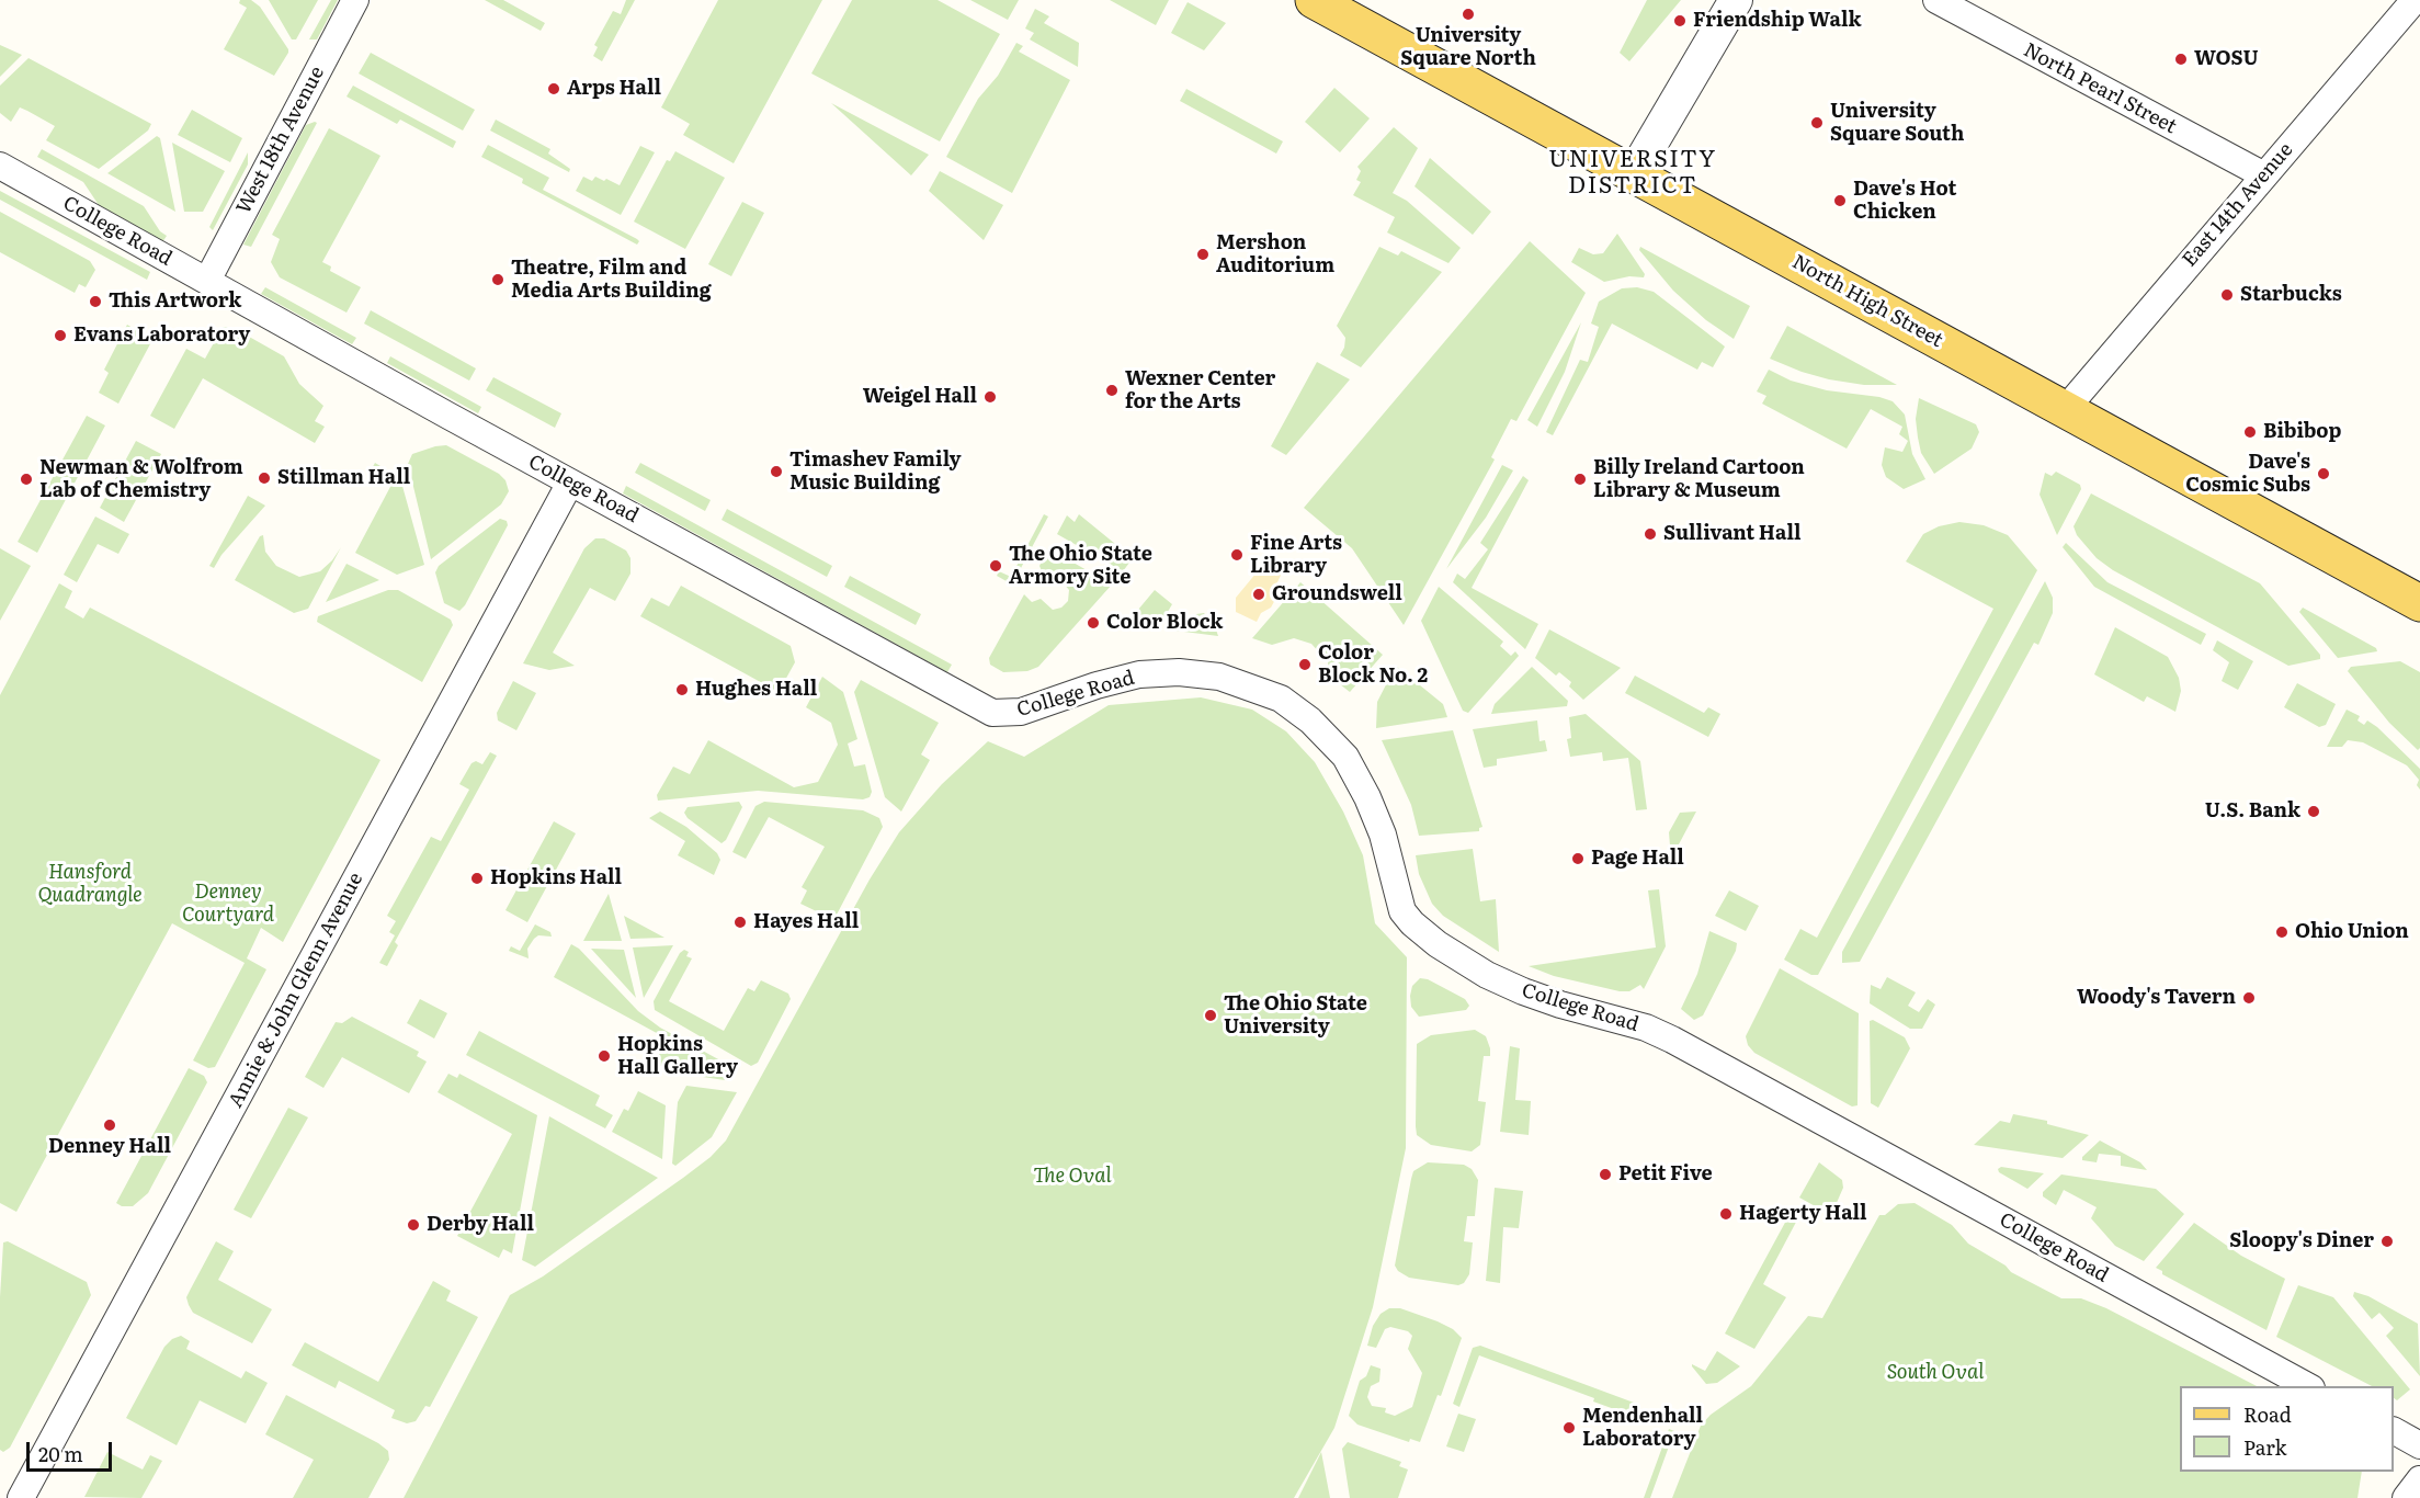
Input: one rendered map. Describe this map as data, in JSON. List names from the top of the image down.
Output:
{
  "streets": {
    "main road": ["North High Street"],
    "street": [
      "North Pearl Street",
      "West 18th Avenue",
      "East 14th Avenue",
      "College Road",
      "Annie & John Glenn Avenue"
    ]
  },
  "crossings": [
    ["North Pearl Street", "East 14th Avenue"],
    ["West 18th Avenue", "College Road"],
    ["East 14th Avenue", "North High Street"],
    ["College Road", "Annie & John Glenn Avenue"]
  ],
  "districts": ["UNIVERSITY DISTRICT"],
  "parks": [
    "Hansford Quadrangle",
    "Denney Courtyard",
    "The Oval",
    "South Oval"
  ],
  "places": [
    "University Square North",
    "Friendship Walk",
    "WOSU",
    "Arps Hall",
    "University Square South",
    "Dave's Hot Chicken",
    "Mershon Auditorium",
    "Theatre, Film and Media Arts Building",
    "Starbucks",
    "This Artwork",
    "Evans Laboratory",
    "Wexner Center for the Arts",
    "Weigel Hall",
    "Bibibop",
    "Timashev Family Music Building",
    "Dave's Cosmic Subs",
    "Stillman Hall",
    "Newman & Wolfrom Lab of Chemistry",
    "Billy Ireland Cartoon Library & Museum",
    "Sullivant Hall",
    "Fine Arts Library",
    "The Ohio State Armory Site",
    "Groundswell",
    "Color Block",
    "Color Block No. 2",
    "Hughes Hall",
    "U.S. Bank",
    "Page Hall",
    "Hopkins Hall",
    "Hayes Hall",
    "Ohio Union",
    "Woody's Tavern",
    "The Ohio State University",
    "Hopkins Hall Gallery",
    "Denney Hall",
    "Petit Five",
    "Hagerty Hall",
    "Derby Hall",
    "Sloopy's Diner",
    "Mendenhall Laboratory"
  ],
  "legend": ["Road", "Park"],
  "scale_bar": "20 m"
}
